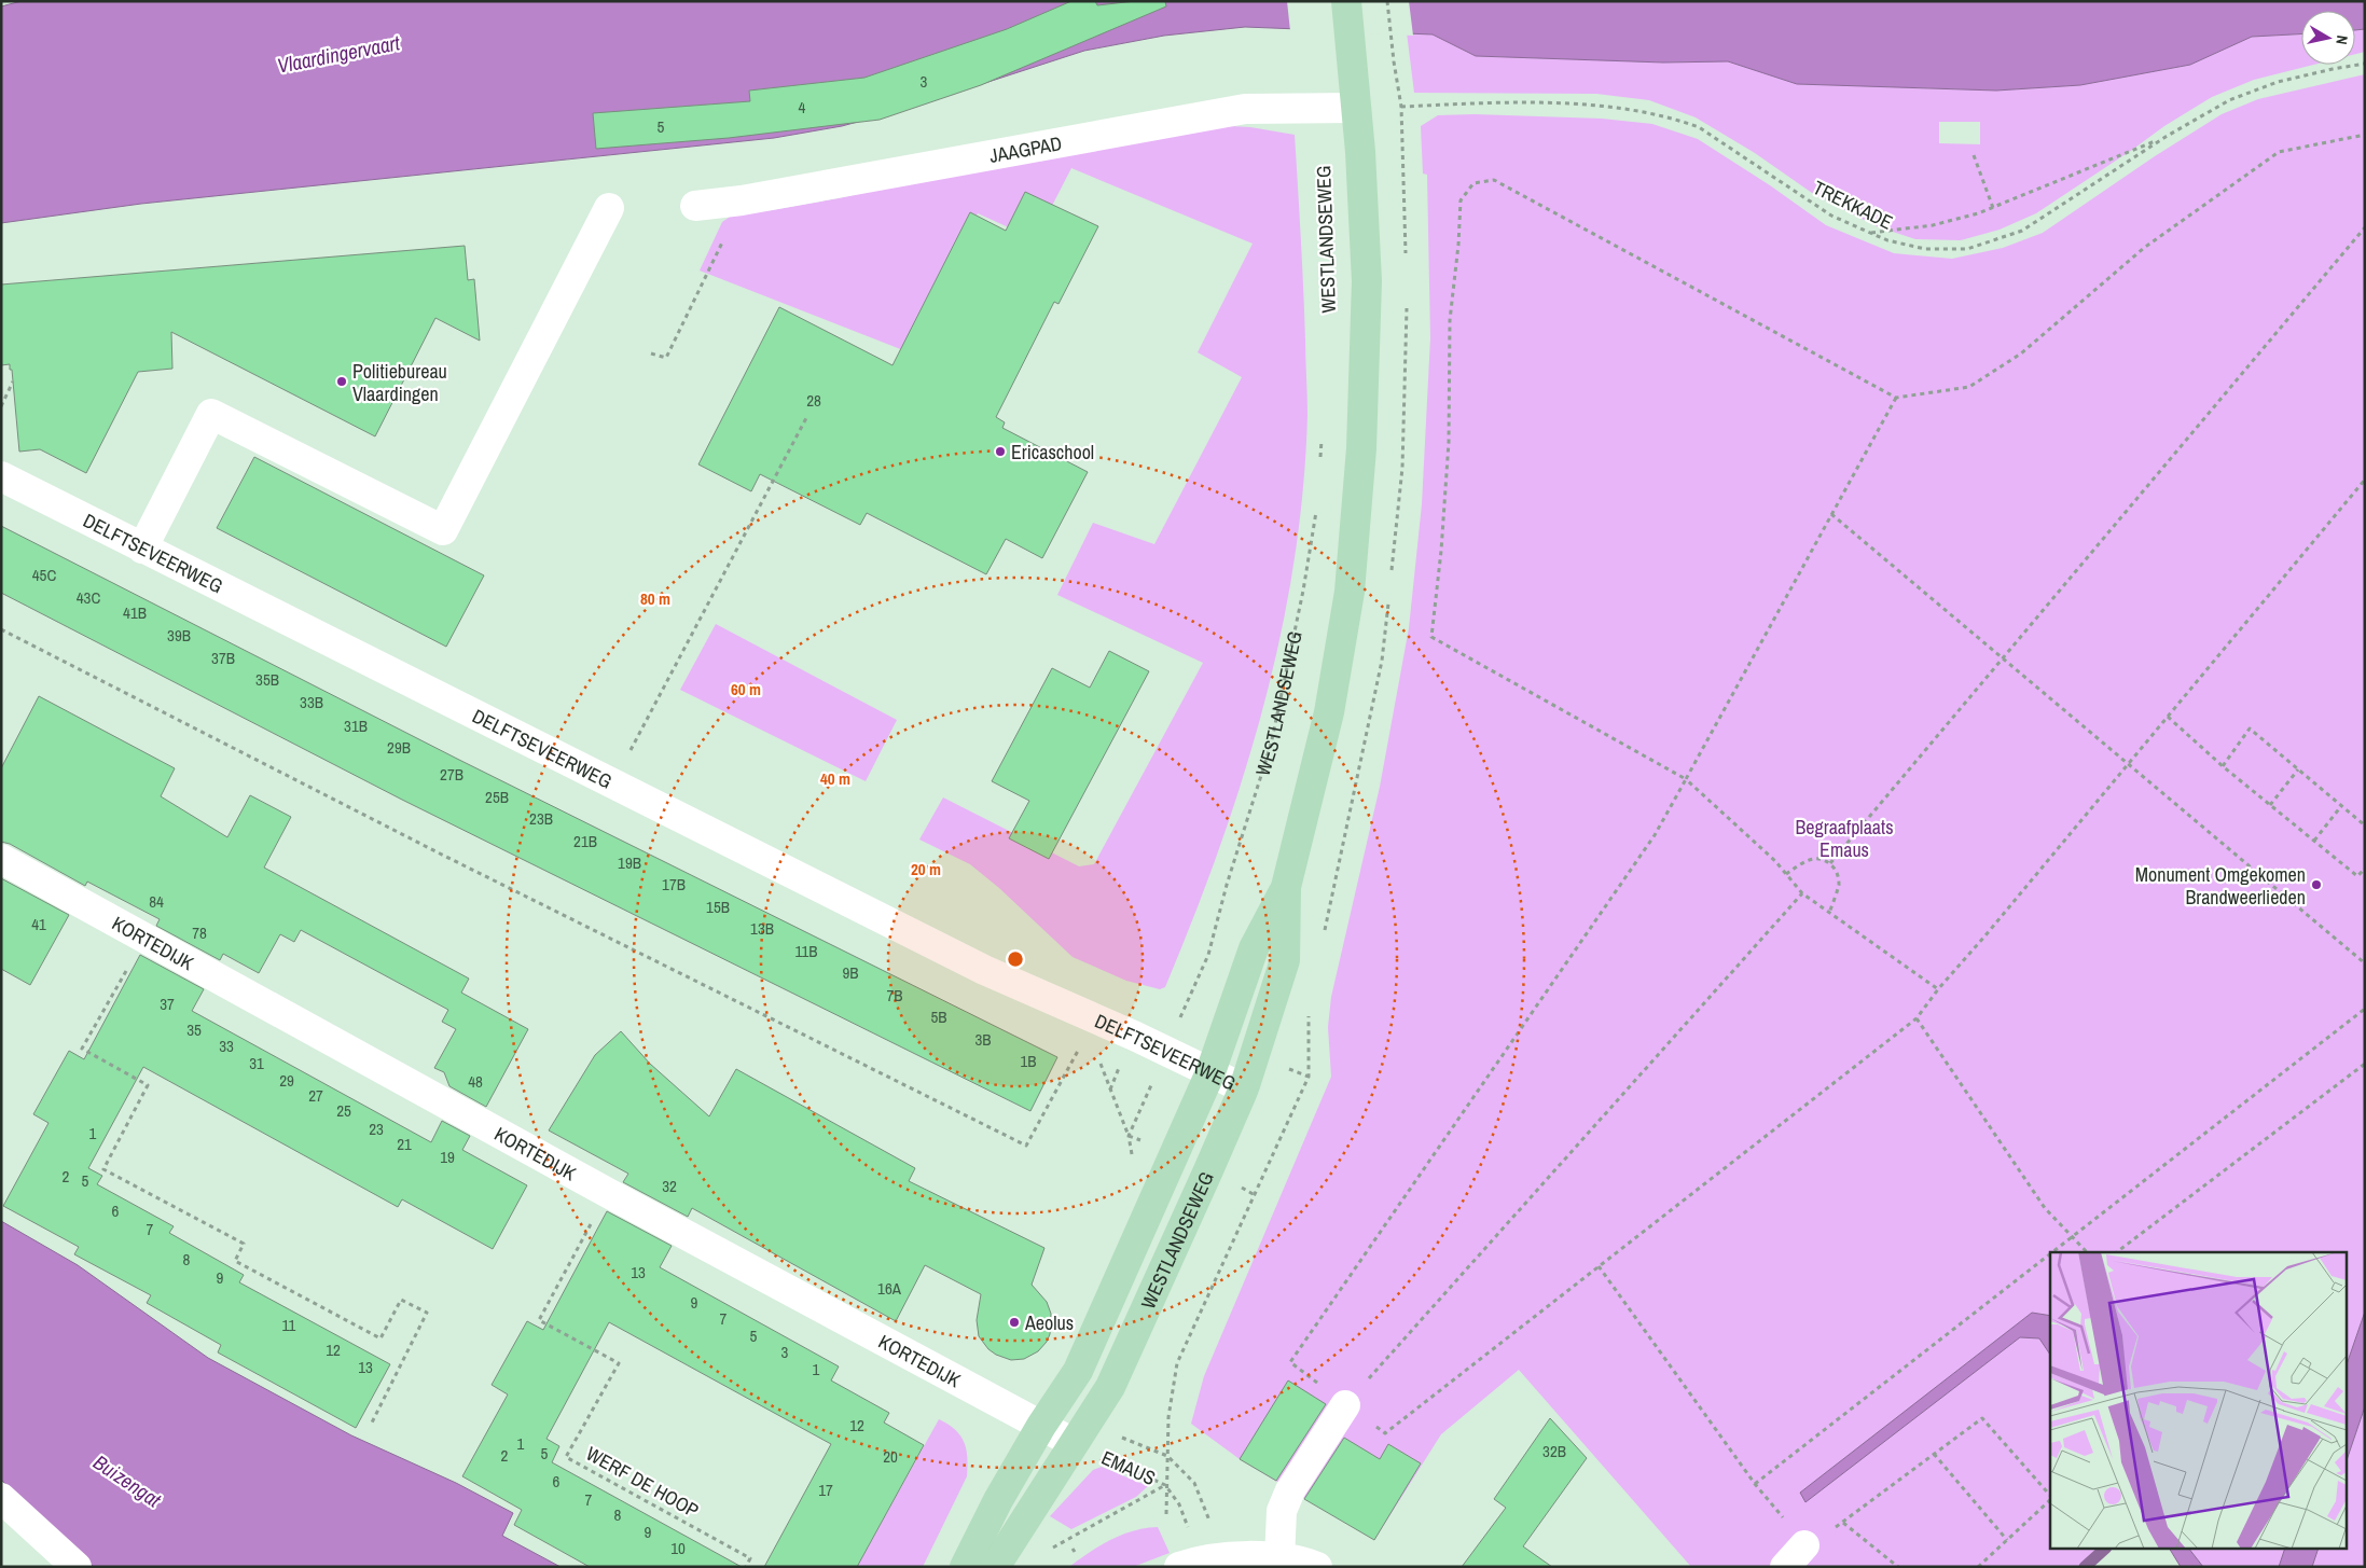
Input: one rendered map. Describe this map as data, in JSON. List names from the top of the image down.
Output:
{
  "streets": {
    "main road": ["WESTLANDSEWEG"],
    "street": ["JAAGPAD", "DELFTSEVEERWEG", "KORTEDIJK"],
    "path": ["TREKKADE", "EMAUS", "WERF DE HOOP"]
  },
  "crossings": [
    ["JAAGPAD", "WESTLANDSEWEG"],
    ["WESTLANDSEWEG", "DELFTSEVEERWEG"],
    ["WESTLANDSEWEG", "KORTEDIJK"],
    ["WESTLANDSEWEG", "EMAUS"],
    ["KORTEDIJK", "EMAUS"]
  ],
  "water": ["Vlaardingervaart", "Buizengat"],
  "parks": ["Begraafplaats Emaus"],
  "places": [
    "Politiebureau Vlaardingen",
    "Ericaschool",
    "Monument Omgekomen Brandweerlieden",
    "Aeolus"
  ],
  "house_numbers": [
    "3",
    "4",
    "5",
    "28",
    "45C",
    "43C",
    "41B",
    "39B",
    "37B",
    "35B",
    "33B",
    "31B",
    "29B",
    "27B",
    "25B",
    "23B",
    "21B",
    "19B",
    "17B",
    "84",
    "15B",
    "41",
    "13B",
    "78",
    "11B",
    "9B",
    "7B",
    "37",
    "5B",
    "35",
    "3B",
    "33",
    "1B",
    "31",
    "29",
    "48",
    "27",
    "25",
    "23",
    "1",
    "21",
    "19",
    "2",
    "5",
    "32",
    "6",
    "7",
    "8",
    "13",
    "9",
    "16A",
    "9",
    "7",
    "11",
    "5",
    "12",
    "3",
    "13",
    "1",
    "12",
    "1",
    "32B",
    "5",
    "2",
    "20",
    "6",
    "17",
    "7",
    "8",
    "9",
    "10"
  ],
  "north": "right",
  "rings": [
    "80 m",
    "60 m",
    "40 m",
    "20 m"
  ]
}
